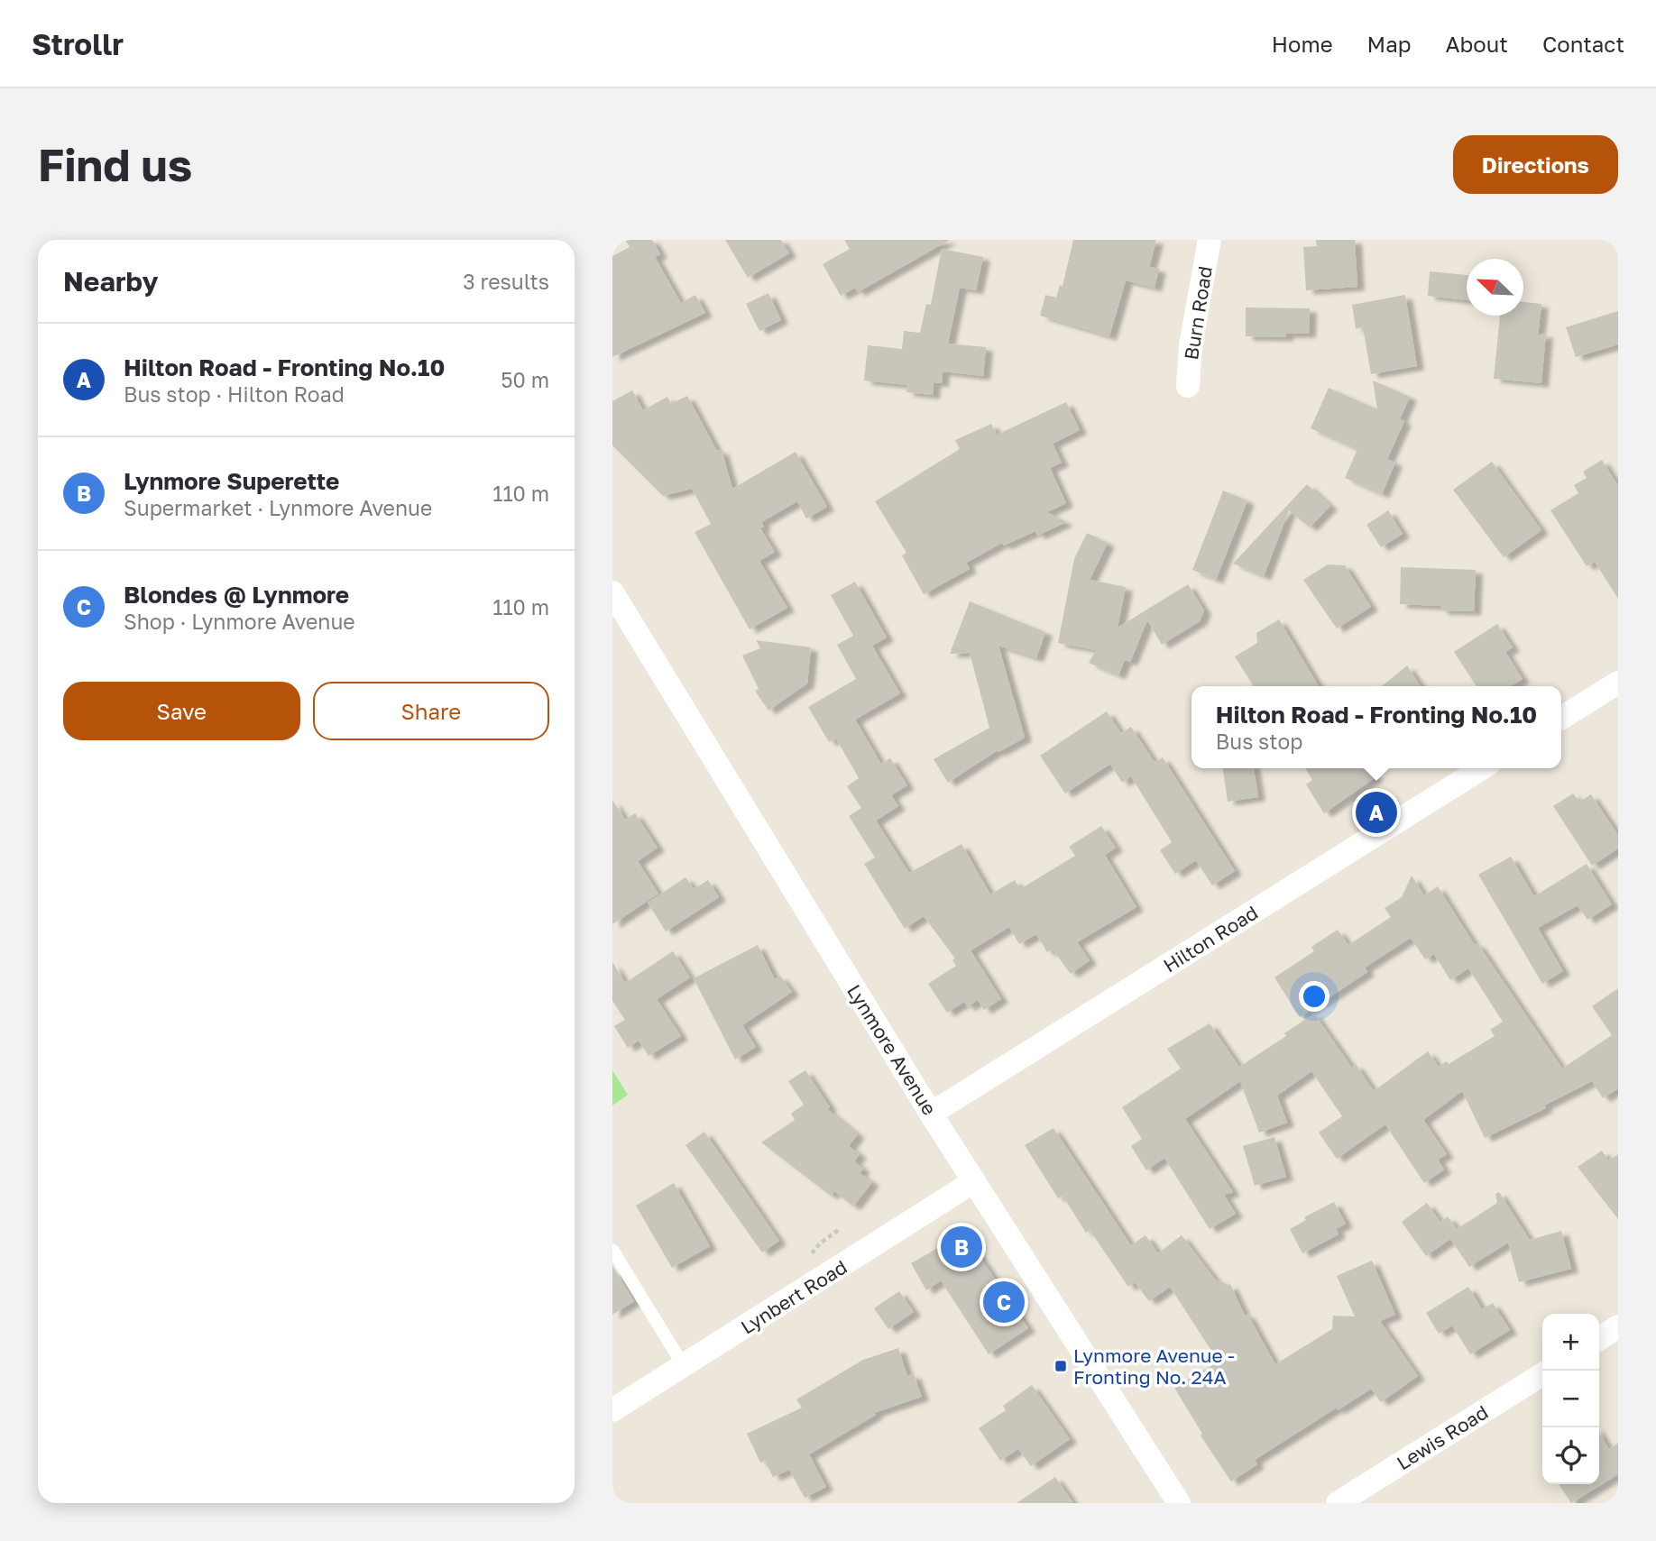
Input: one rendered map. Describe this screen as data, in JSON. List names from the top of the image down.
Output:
{
  "streets": {
    "street": [
      "Burn Road",
      "Hilton Road",
      "Lynmore Avenue",
      "Lynbert Road",
      "Lewis Road"
    ]
  },
  "crossings": [
    ["Hilton Road", "Lynmore Avenue"],
    ["Lynmore Avenue", "Lynbert Road"]
  ],
  "places": {
    "transit": ["Lynmore Avenue - Fronting No. 24A"]
  },
  "north": "top left",
  "page": {
    "header": "Strollr",
    "nav": [
      "Home",
      "Map",
      "About",
      "Contact"
    ],
    "buttons": [
      "Directions",
      ["Save", "Share"]
    ],
    "title": "Find us",
    "heading": ["Nearby", "3 results"],
    "list": [
      {
        "mark": "A",
        "name": "Hilton Road - Fronting No.10",
        "note": "Bus stop · Hilton Road",
        "value": "50 m"
      },
      {
        "mark": "B",
        "name": "Lynmore Superette",
        "note": "Supermarket · Lynmore Avenue",
        "value": "110 m"
      },
      {
        "mark": "C",
        "name": "Blondes @ Lynmore",
        "note": "Shop · Lynmore Avenue",
        "value": "110 m"
      }
    ],
    "popup": ["Hilton Road - Fronting No.10", "Bus stop"],
    "pins": ["A", "B", "C"],
    "map_buttons": ["+", "−"]
  }
}
